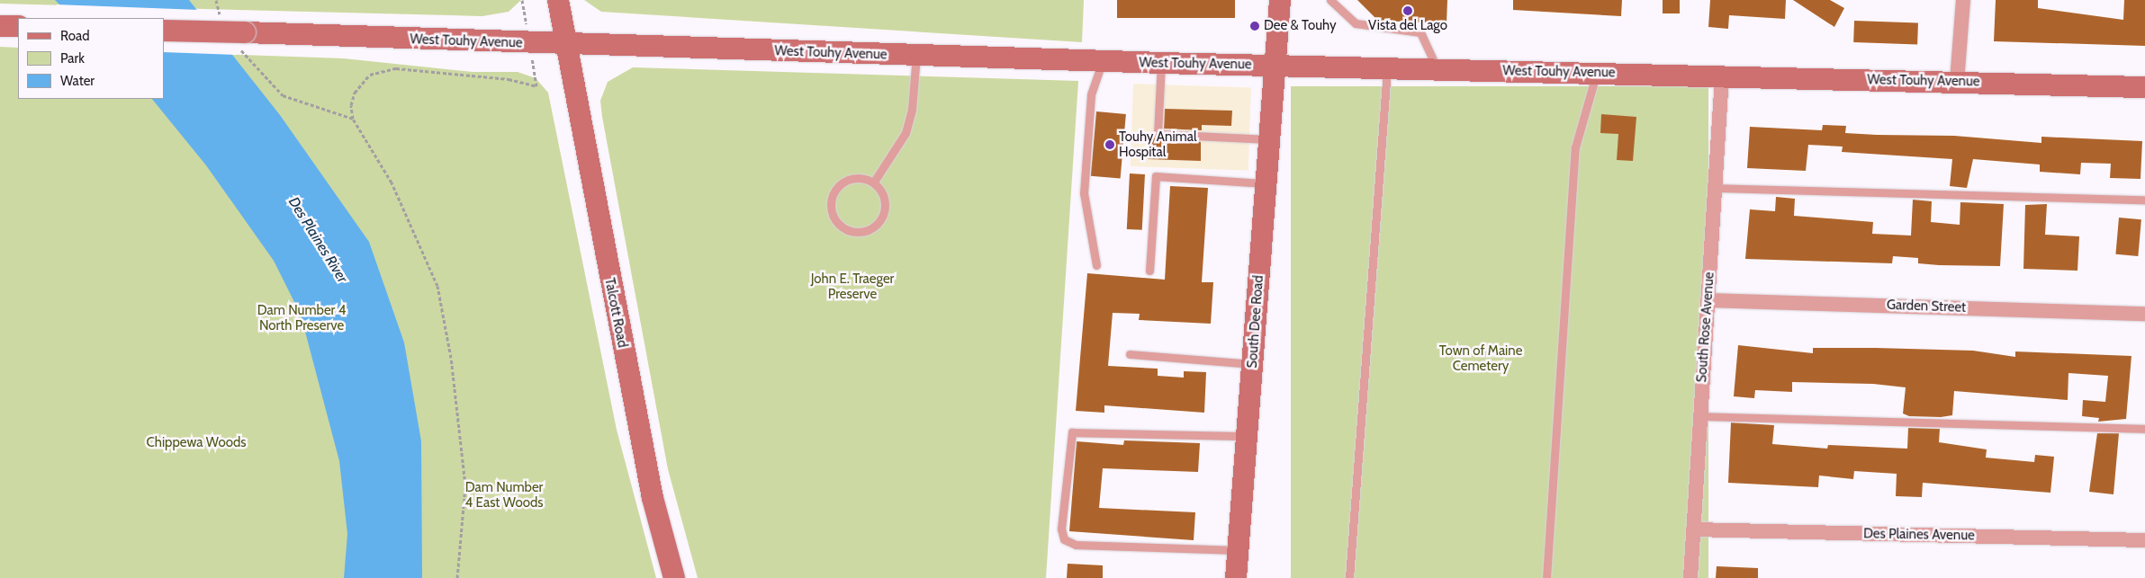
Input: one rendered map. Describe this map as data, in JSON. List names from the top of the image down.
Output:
{
  "streets": {
    "main road": ["West Touhy Avenue", "Talcott Road", "South Dee Road"],
    "street": ["Garden Street", "South Rose Avenue", "Des Plaines Avenue"]
  },
  "crossings": [
    ["West Touhy Avenue", "Talcott Road"],
    ["West Touhy Avenue", "South Dee Road"],
    ["West Touhy Avenue", "South Rose Avenue"],
    ["Garden Street", "South Rose Avenue"],
    ["South Rose Avenue", "Des Plaines Avenue"]
  ],
  "water": ["Des Plaines River"],
  "parks": [
    "John E. Traeger Preserve",
    "Dam Number 4 North Preserve",
    "Town of Maine Cemetery",
    "Chippewa Woods",
    "Dam Number 4 East Woods"
  ],
  "places": ["Vista del Lago", "Dee & Touhy", "Touhy Animal Hospital"],
  "legend": ["Road", "Park", "Water"]
}
